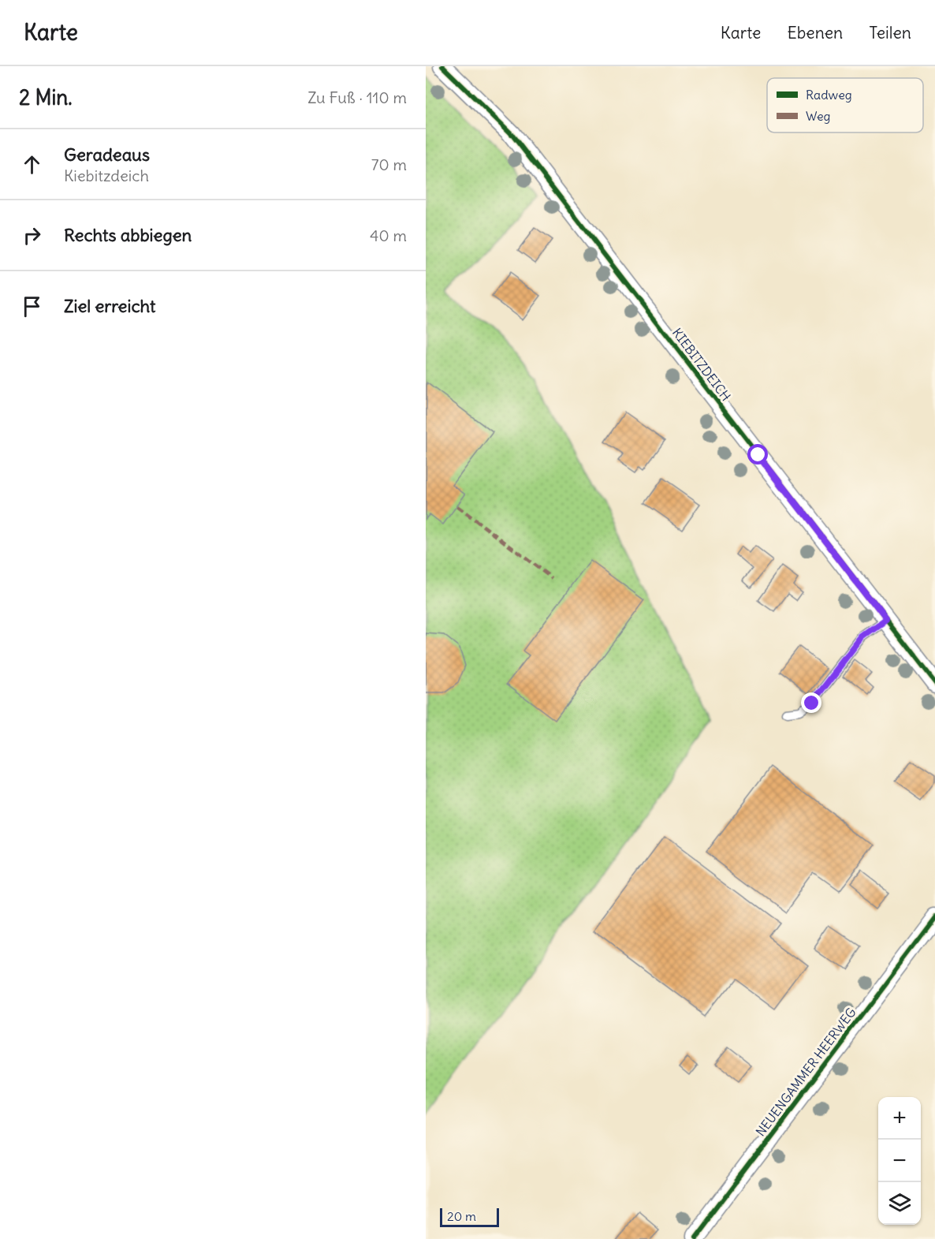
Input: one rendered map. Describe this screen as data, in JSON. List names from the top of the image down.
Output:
{
  "streets": {
    "street": ["KIEBITZDEICH", "NEUENGAMMER HEERWEG"]
  },
  "legend": ["Radweg", "Weg"],
  "scale_bar": "20 m",
  "page": {
    "header": "Karte",
    "nav": ["Karte", "Ebenen", "Teilen"],
    "heading": ["2 Min.", "Zu Fuß · 110 m"],
    "list": [
      ["Geradeaus", "Kiebitzdeich", "70 m"],
      ["Rechts abbiegen", "40 m"],
      "Ziel erreicht"
    ],
    "map_buttons": ["+", "−"],
    "scale": "20 m"
  }
}
